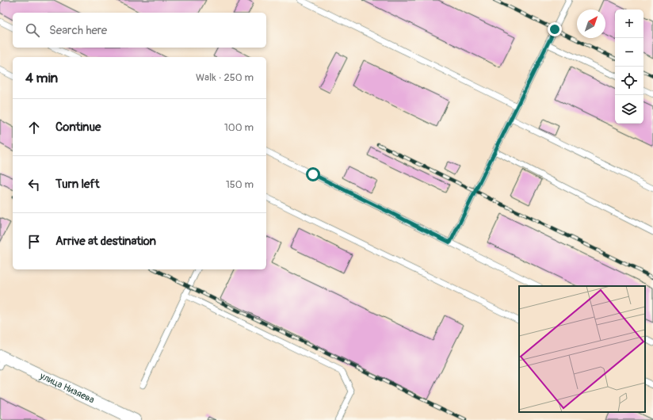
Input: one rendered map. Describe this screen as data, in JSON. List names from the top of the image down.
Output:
{
  "streets": {
    "street": ["улица Низяева"]
  },
  "north": "top right",
  "page": {
    "map_buttons": ["+", "−"],
    "search": "Search here",
    "heading": ["4 min", "Walk · 250 m"],
    "list": [
      ["Continue", "100 m"],
      ["Turn left", "150 m"],
      "Arrive at destination"
    ]
  }
}
